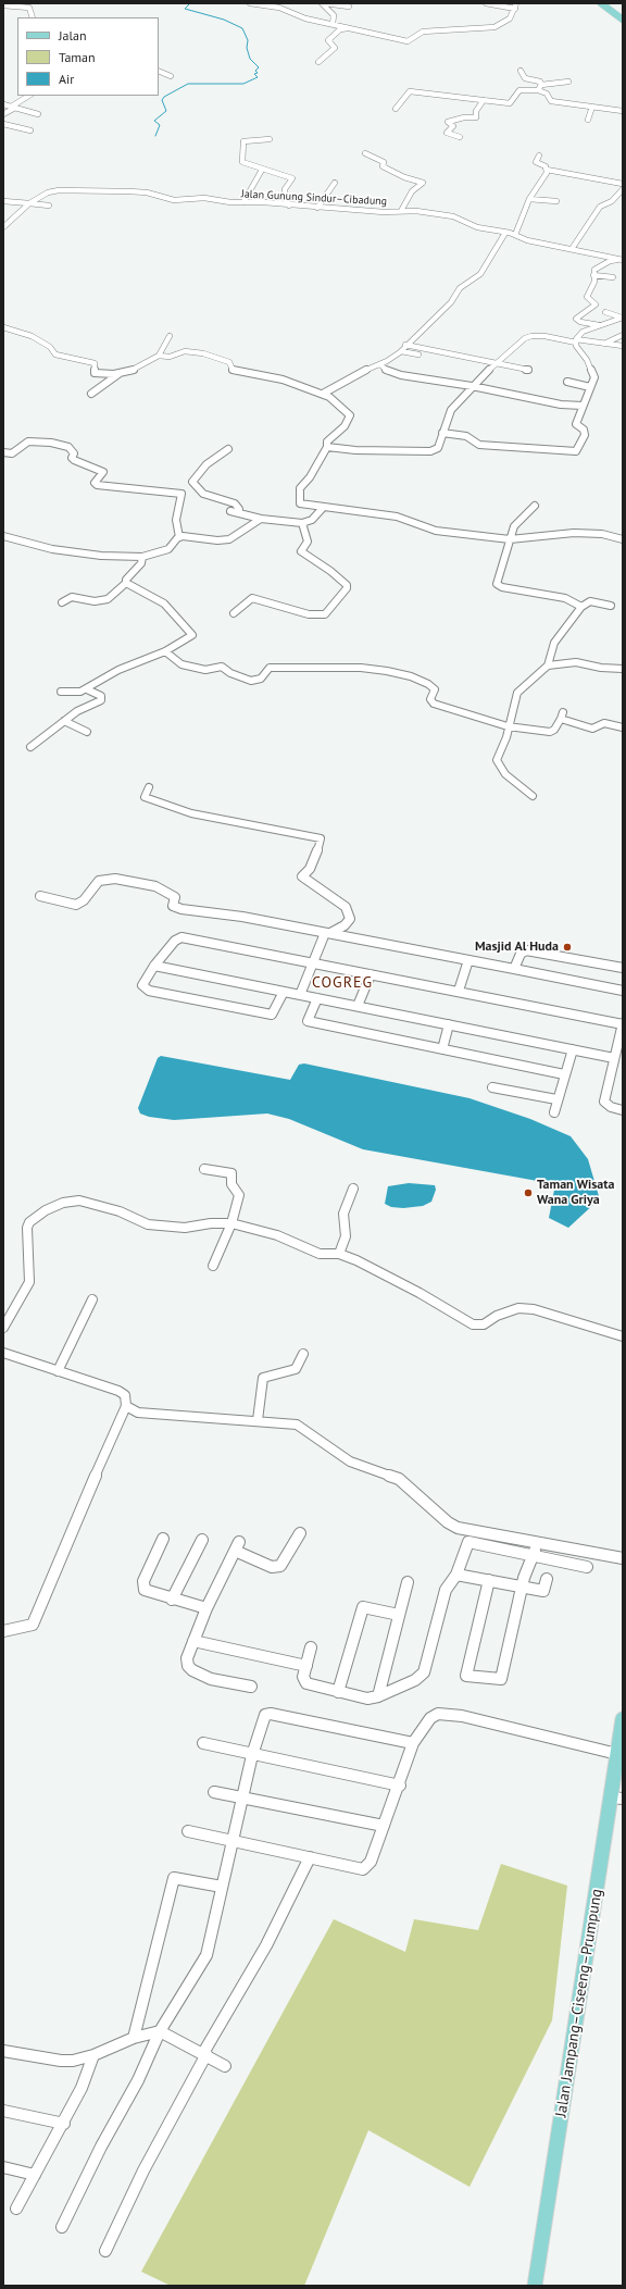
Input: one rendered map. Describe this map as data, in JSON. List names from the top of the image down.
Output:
{
  "streets": {
    "main road": ["Jalan Jampang–Ciseeng–Prumpung"],
    "street": ["Jalan Gunung Sindur–Cibadung"]
  },
  "districts": ["COGREG"],
  "places": ["Masjid Al Huda", "Taman Wisata Wana Griya"],
  "legend": ["Jalan", "Taman", "Air"]
}
